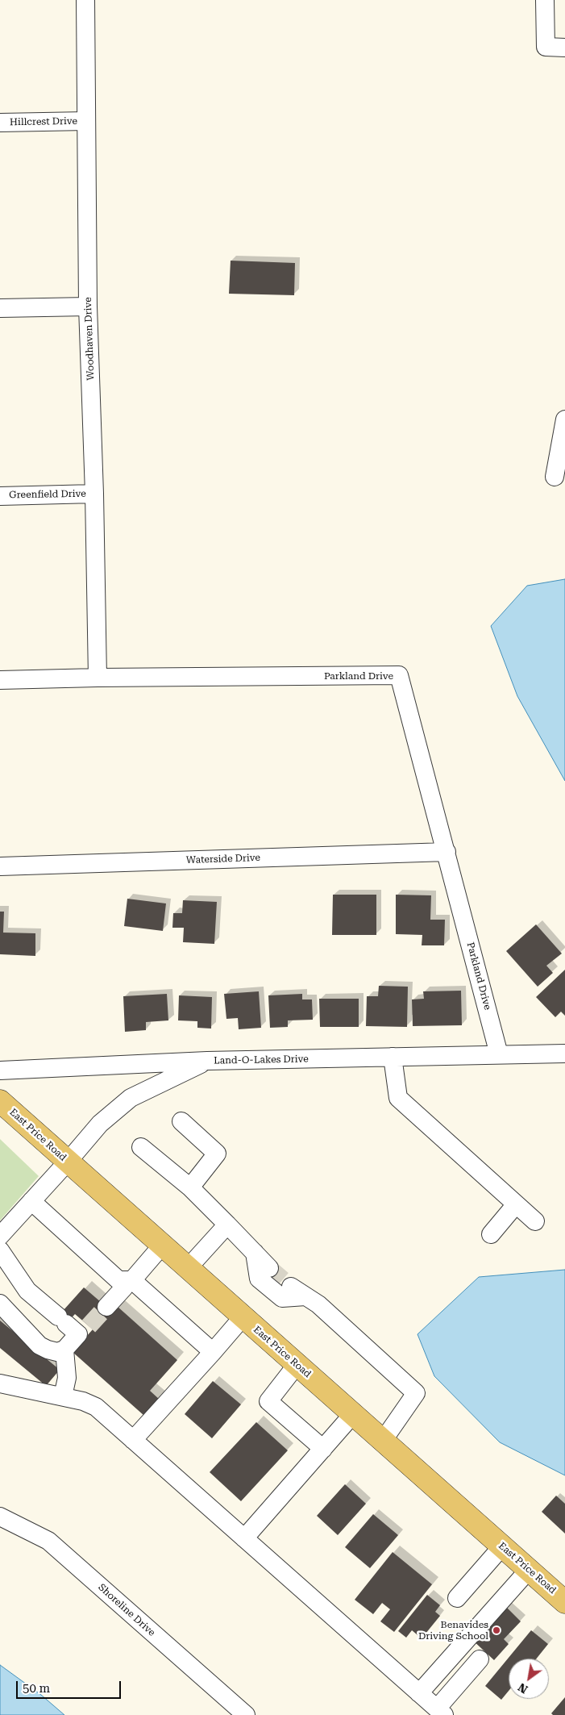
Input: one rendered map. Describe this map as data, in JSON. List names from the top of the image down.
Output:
{
  "streets": {
    "main road": ["East Price Road"],
    "street": [
      "Hillcrest Drive",
      "Woodhaven Drive",
      "Greenfield Drive",
      "Parkland Drive",
      "Waterside Drive",
      "Land-O-Lakes Drive",
      "Shoreline Drive"
    ]
  },
  "crossings": [
    ["Hillcrest Drive", "Woodhaven Drive"],
    ["Woodhaven Drive", "Greenfield Drive"],
    ["Woodhaven Drive", "Parkland Drive"],
    ["Parkland Drive", "Waterside Drive"],
    ["Parkland Drive", "Land-O-Lakes Drive"],
    ["Land-O-Lakes Drive", "East Price Road"]
  ],
  "places": ["Benavides Driving School"],
  "scale_bar": "50 m",
  "north": "bottom left"
}
